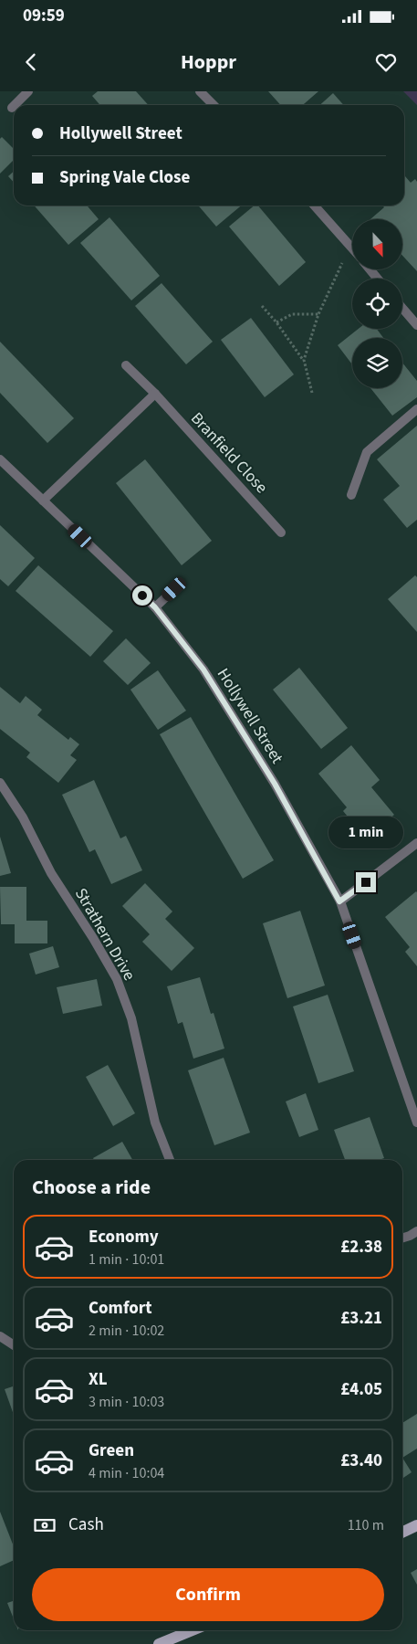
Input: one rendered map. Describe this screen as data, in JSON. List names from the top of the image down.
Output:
{
  "streets": {
    "street": ["Branfield Close", "Hollywell Street", "Strathern Drive"]
  },
  "north": "bottom",
  "page": {
    "status": "09:59",
    "header": "Hoppr",
    "banner": ["Hollywell Street", "Spring Vale Close"],
    "bubble": "1 min",
    "heading": "Choose a ride",
    "list": [
      {
        "name": "Economy",
        "note": "1 min · 10:01",
        "value": "£2.38"
      },
      {
        "name": "Comfort",
        "note": "2 min · 10:02",
        "value": "£3.21"
      },
      {
        "name": "XL",
        "note": "3 min · 10:03",
        "value": "£4.05"
      },
      {
        "name": "Green",
        "note": "4 min · 10:04",
        "value": "£3.40"
      }
    ],
    "pay": ["Cash", "110 m"],
    "buttons": "Confirm"
  }
}
